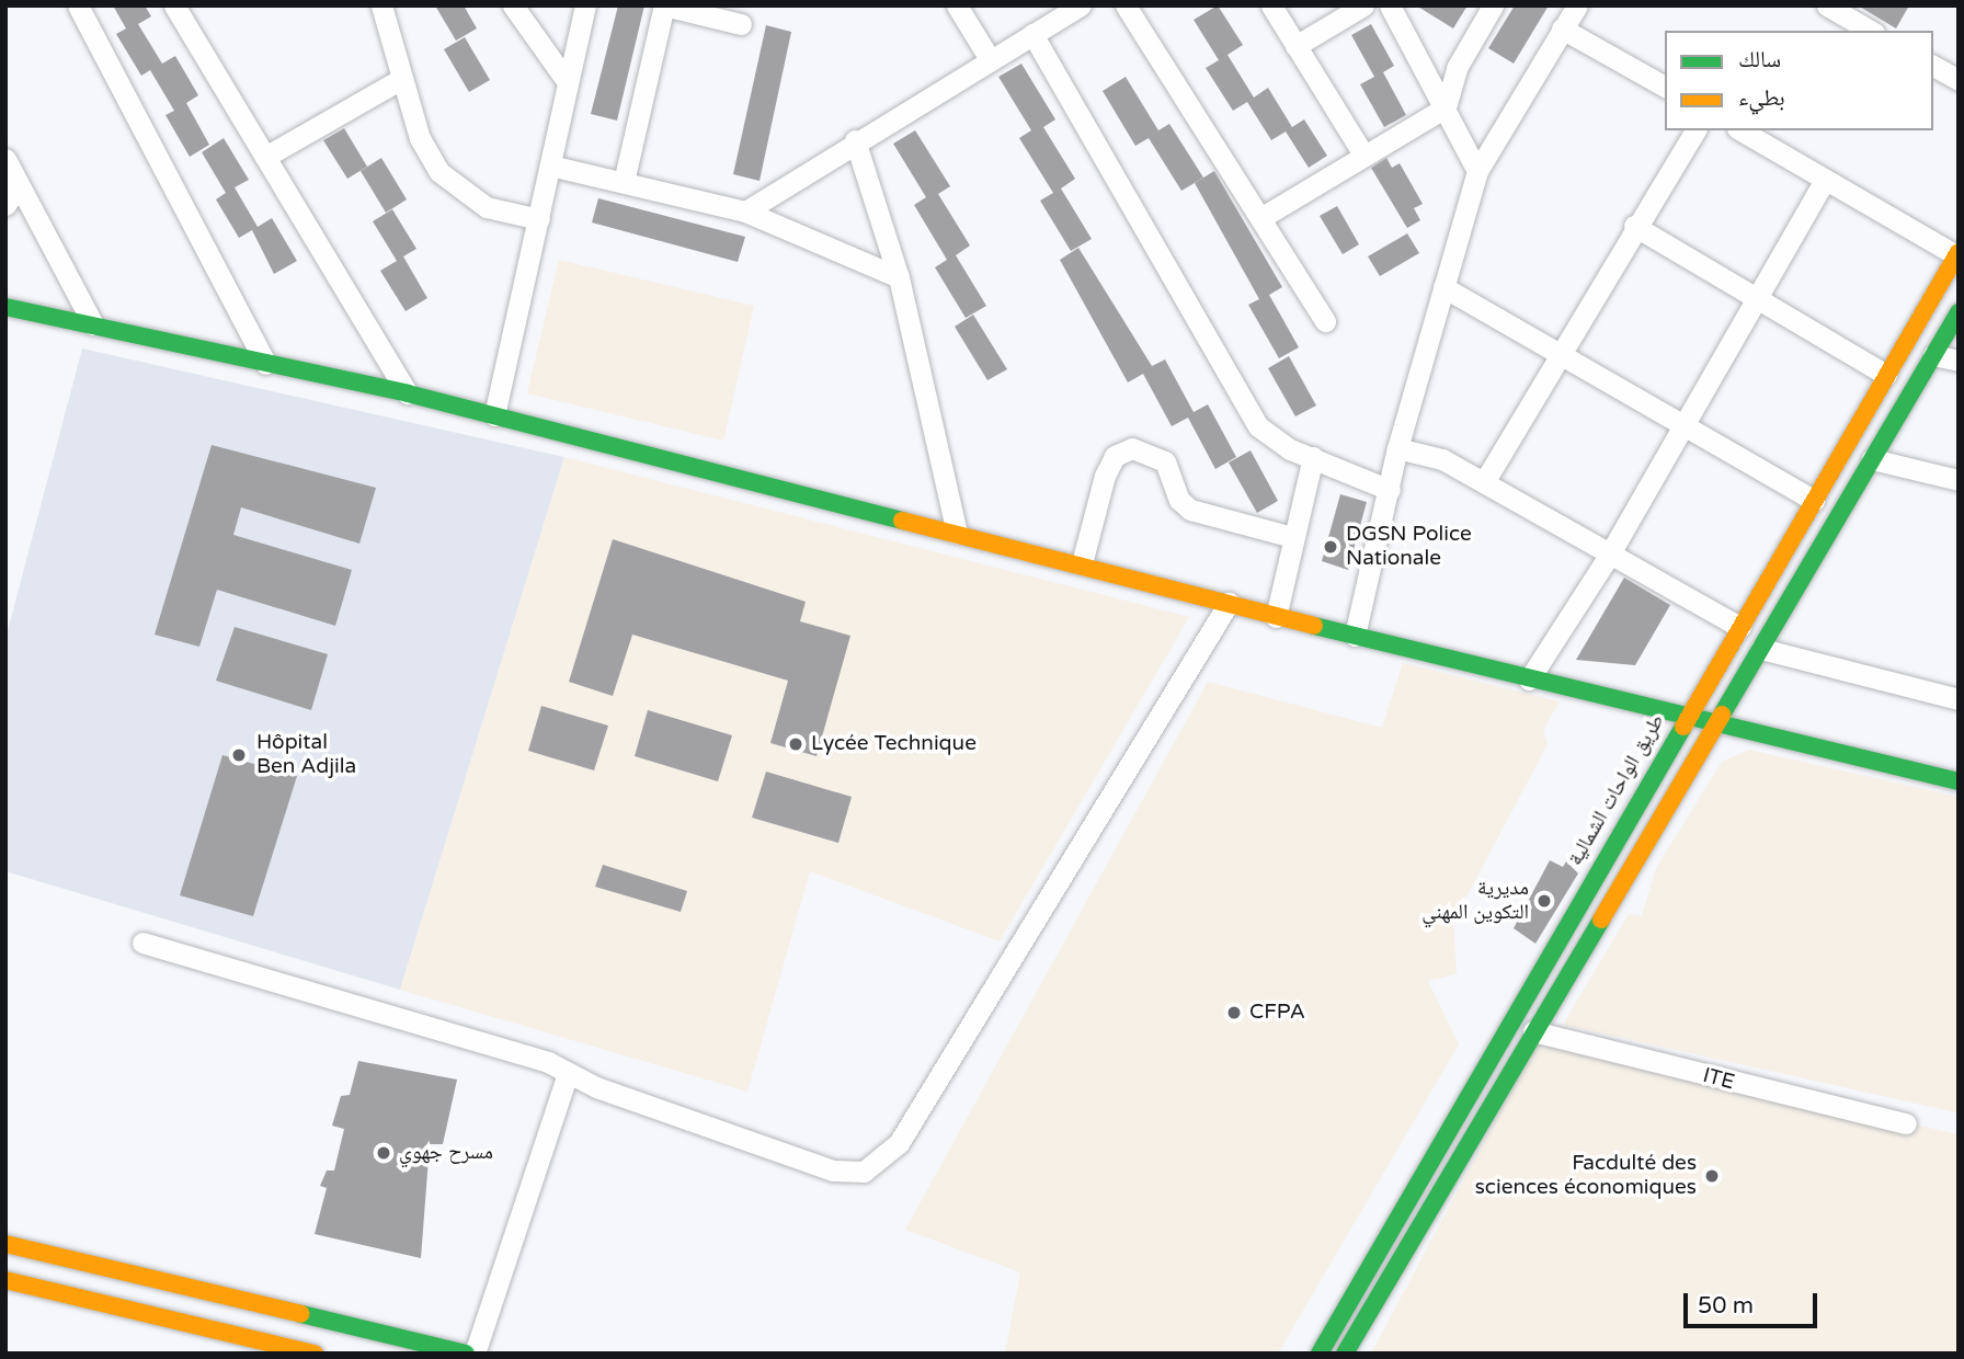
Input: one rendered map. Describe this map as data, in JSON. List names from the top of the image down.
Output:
{
  "streets": {
    "main road": ["طريق الواحات الشمالية"],
    "street": ["ITE"]
  },
  "places": [
    "DGSN Police Nationale",
    "Lycée Technique",
    "Hôpital Ben Adjila",
    "مديرية التكوين المهني",
    "CFPA",
    "مسرح جهوي",
    "Facdulté des sciences économiques"
  ],
  "legend": ["سالك", "بطيء"],
  "scale_bar": "50 m"
}
